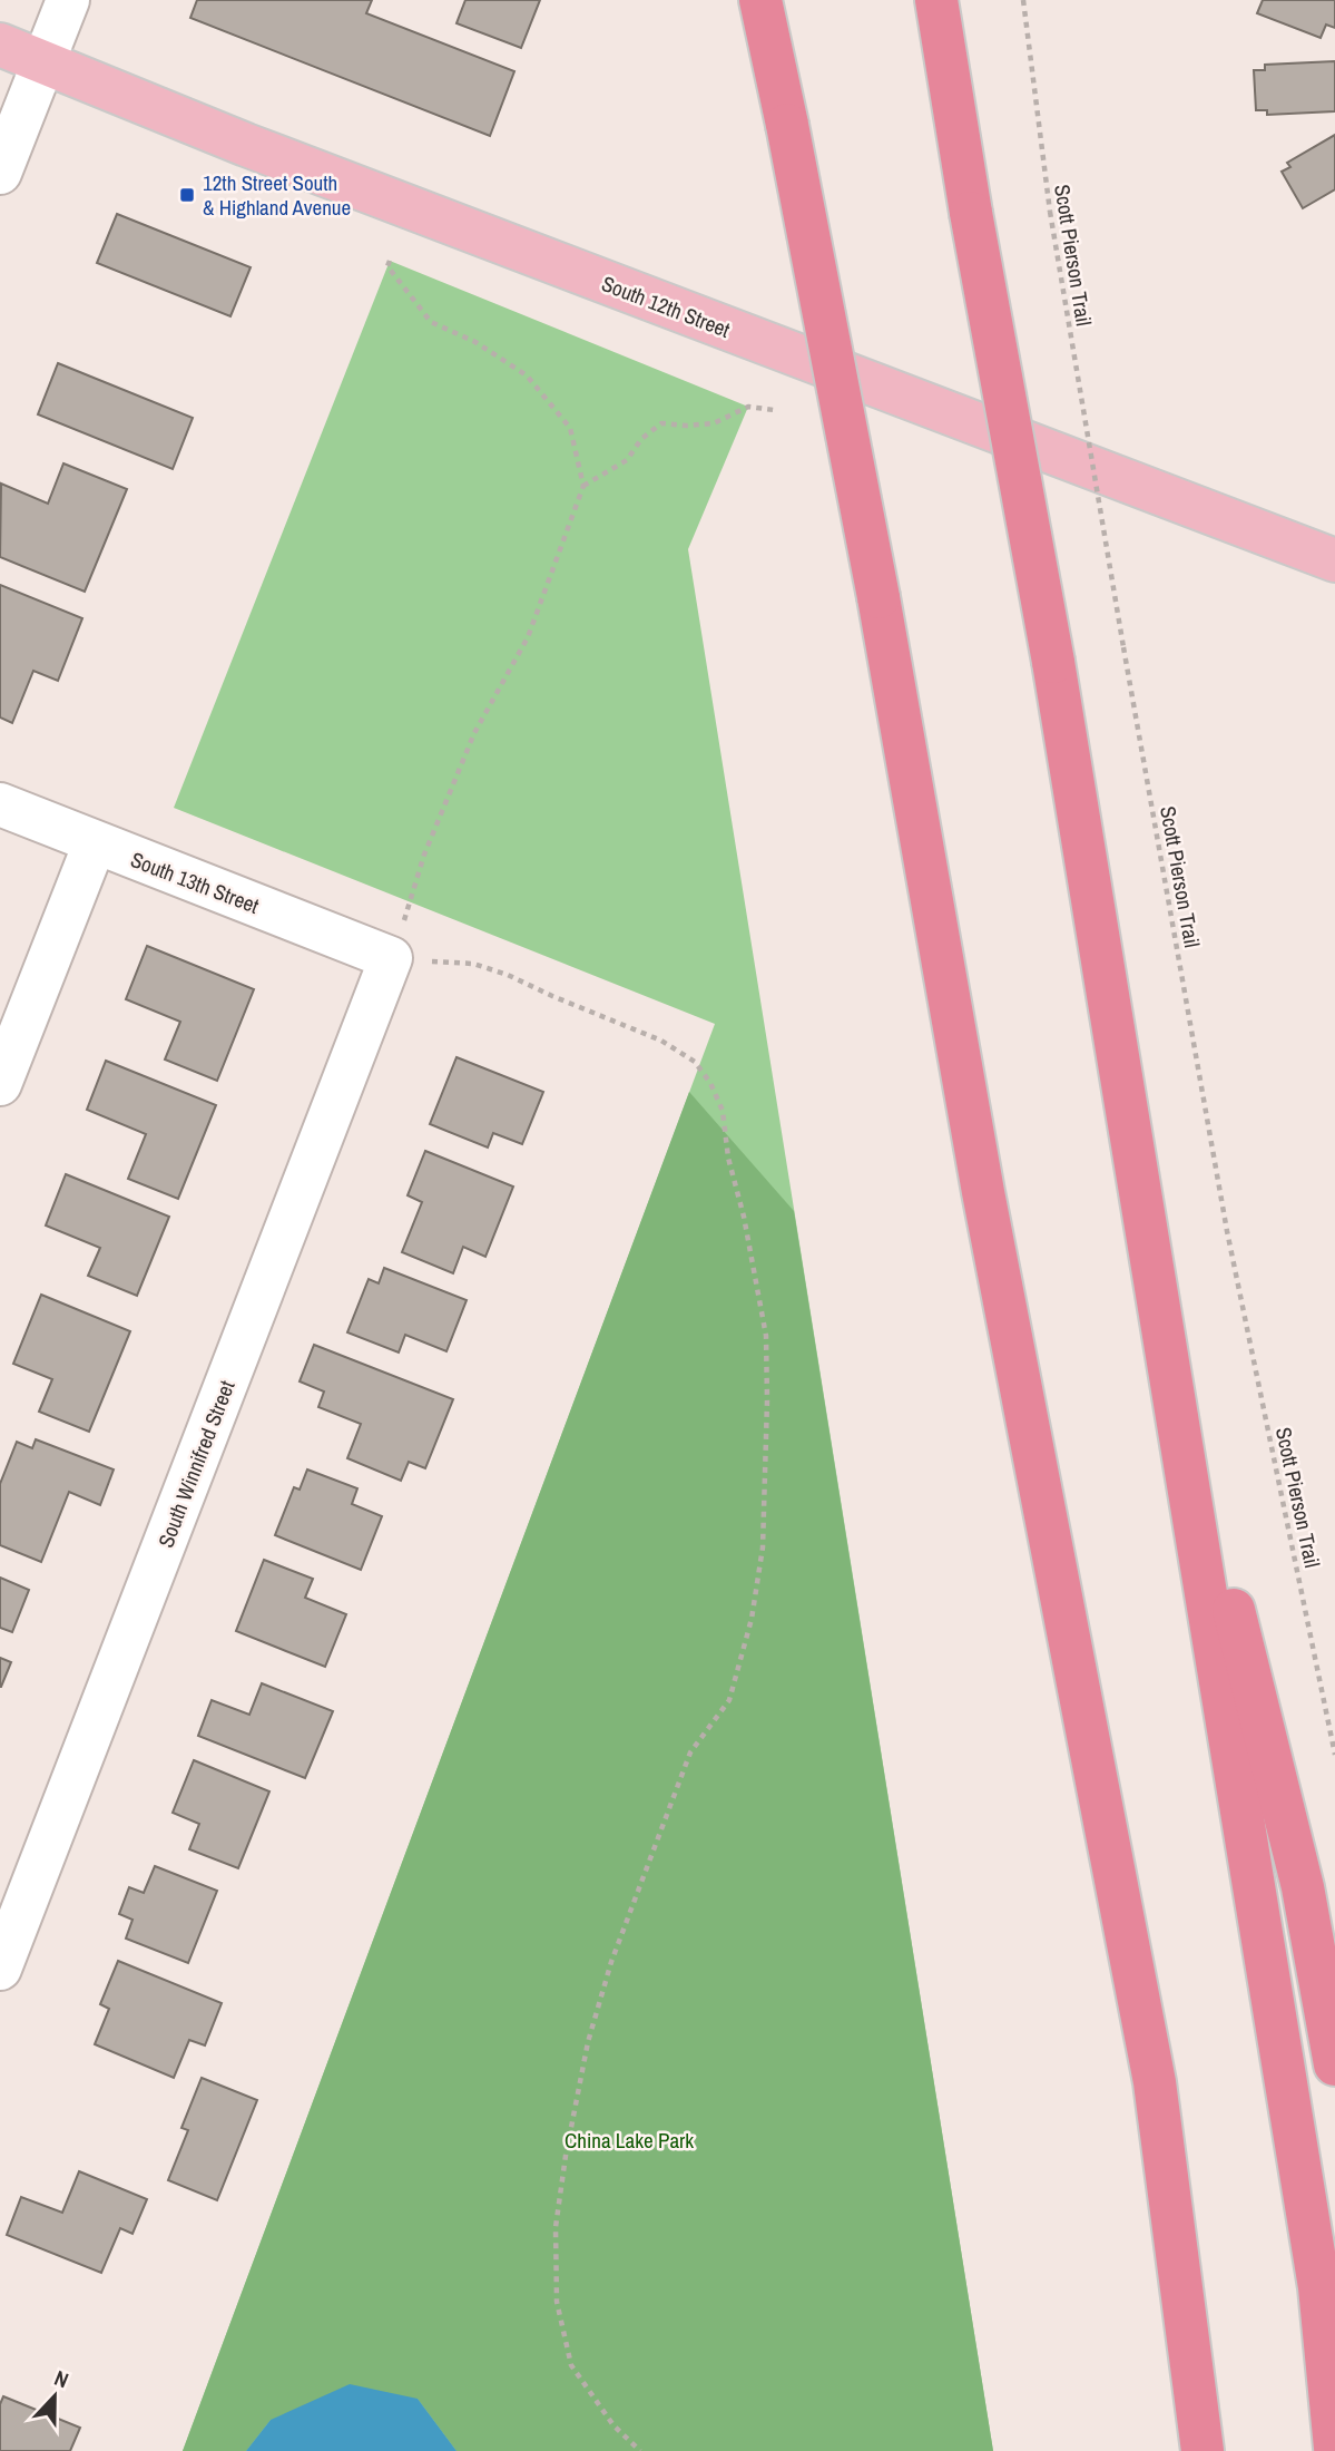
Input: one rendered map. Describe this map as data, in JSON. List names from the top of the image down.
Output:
{
  "streets": {
    "main road": ["South 12th Street"],
    "street": ["South 13th Street", "South Winnifred Street"],
    "path": ["Scott Pierson Trail"]
  },
  "crossings": [
    ["South 13th Street", "South Winnifred Street"]
  ],
  "parks": ["China Lake Park"],
  "places": {
    "transit": ["12th Street South & Highland Avenue"]
  },
  "north": "top"
}
